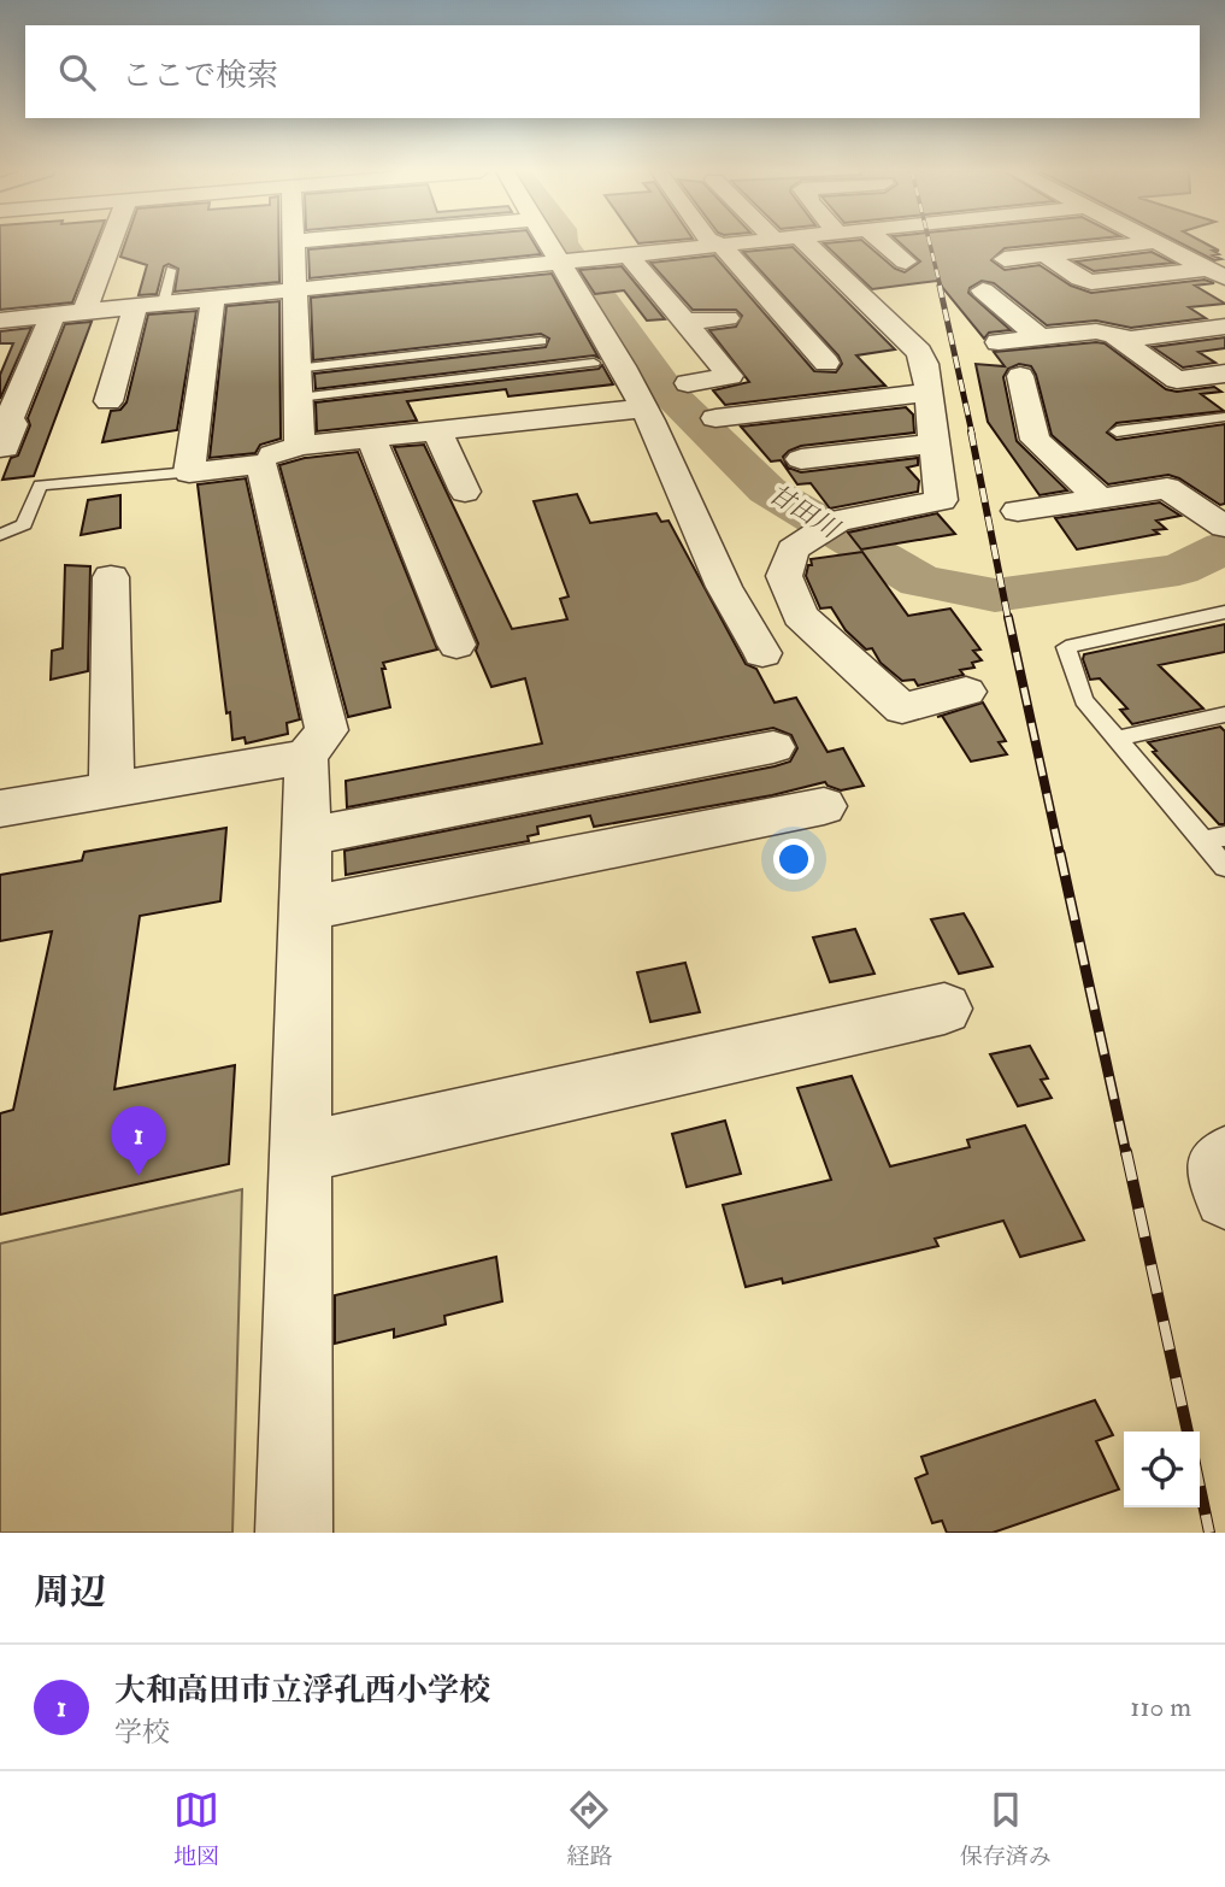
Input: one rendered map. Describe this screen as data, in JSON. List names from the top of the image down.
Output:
{
  "water": ["甘田川"],
  "page": {
    "search": "ここで検索",
    "pins": "1",
    "heading": "周辺",
    "list": [
      {
        "mark": "1",
        "name": "大和高田市立浮孔西小学校",
        "note": "学校",
        "value": "110 m"
      }
    ],
    "nav": ["地図", "経路", "保存済み"]
  }
}
